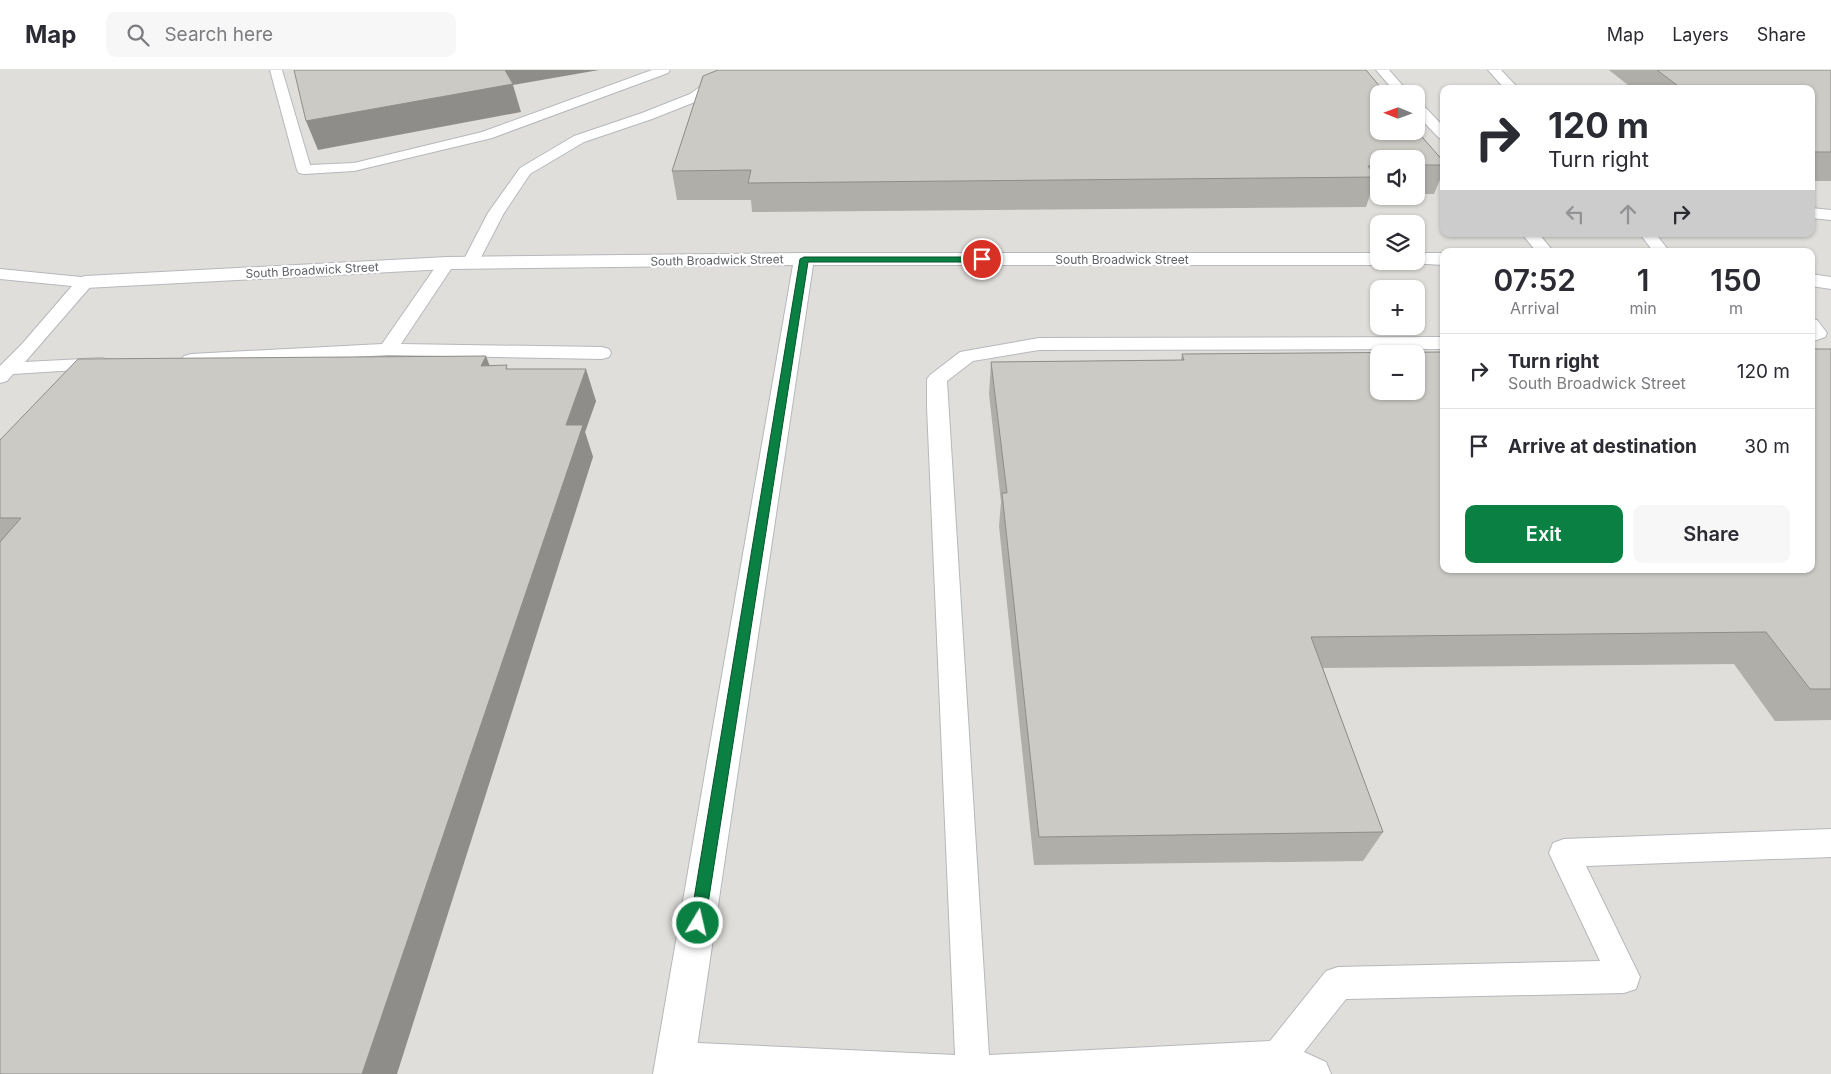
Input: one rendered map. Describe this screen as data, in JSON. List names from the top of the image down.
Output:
{
  "streets": {
    "street": ["South Broadwick Street"]
  },
  "north": "left",
  "page": {
    "header": "Map",
    "search": "Search here",
    "nav": ["Map", "Layers", "Share"],
    "map_buttons": ["+", "−"],
    "turn": ["120 m", "Turn right"],
    "eta": [
      "07:52",
      "Arrival",
      "1",
      "min",
      "150",
      "m"
    ],
    "list": [
      {
        "name": "Turn right",
        "note": "South Broadwick Street",
        "value": "120 m"
      },
      {
        "name": "Arrive at destination",
        "value": "30 m"
      }
    ],
    "buttons": ["Exit", "Share"]
  }
}
